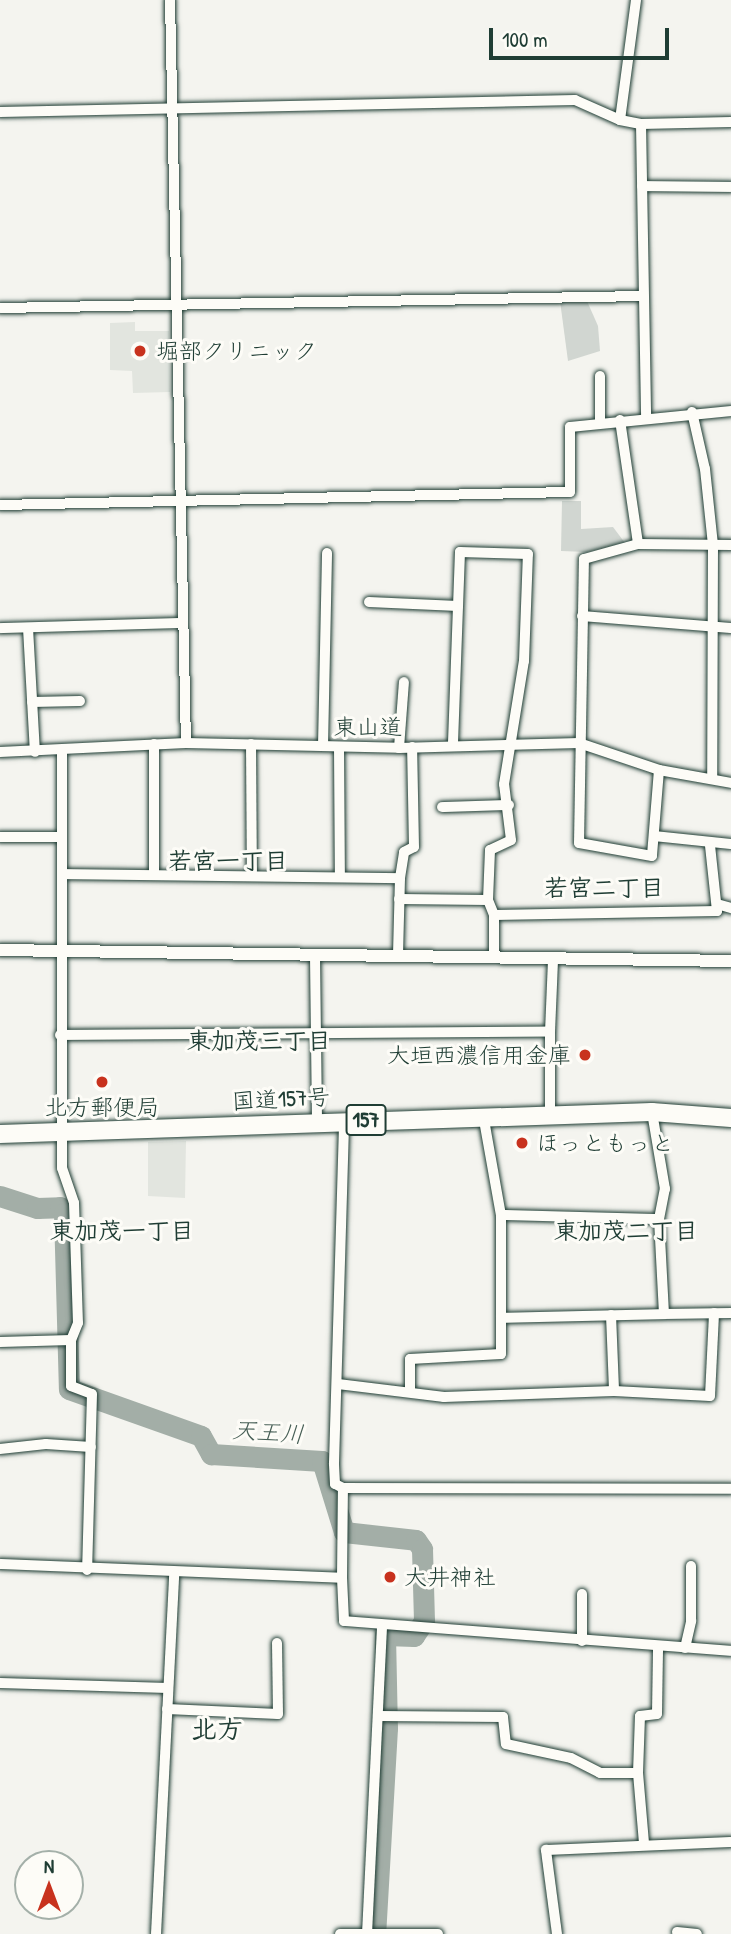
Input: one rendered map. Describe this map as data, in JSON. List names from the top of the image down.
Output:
{
  "streets": {
    "highway": ["国道157号", "157"],
    "street": ["東山道"]
  },
  "districts": [
    "若宮一丁目",
    "若宮二丁目",
    "東加茂三丁目",
    "東加茂一丁目",
    "東加茂二丁目",
    "北方"
  ],
  "water": ["天王川"],
  "places": [
    "堀部クリニック",
    "大垣西濃信用金庫",
    "北方郵便局",
    "ほっともっと",
    "大井神社"
  ],
  "scale_bar": "100 m",
  "north": "top"
}
